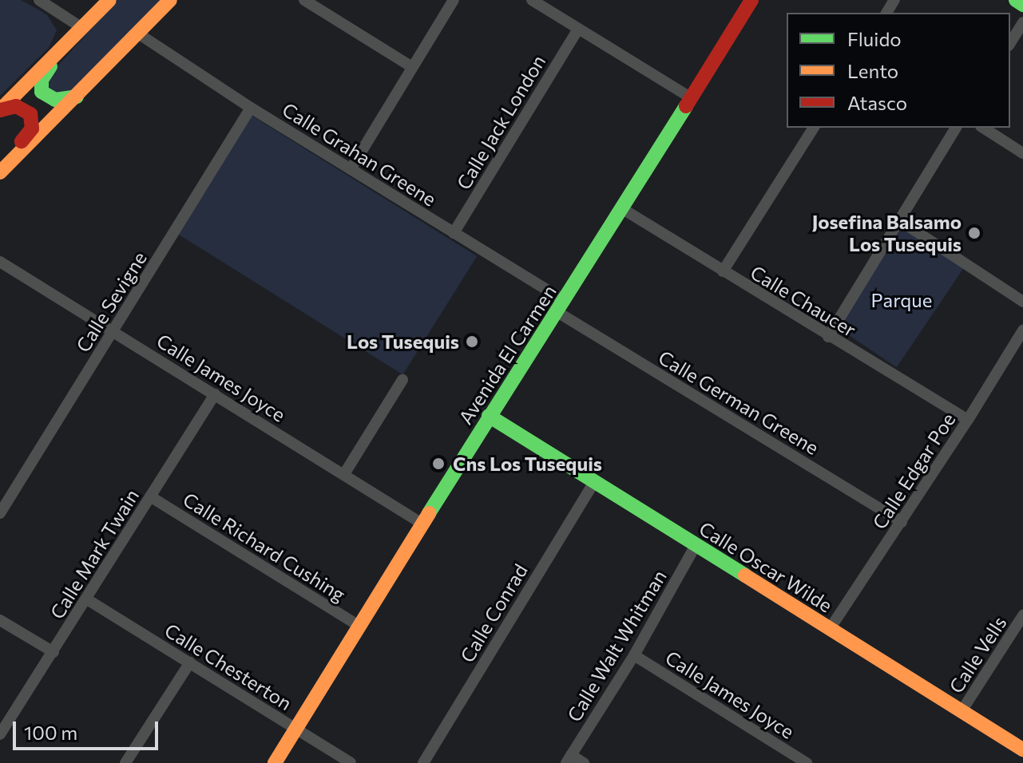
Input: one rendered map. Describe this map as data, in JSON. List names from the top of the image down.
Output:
{
  "streets": {
    "street": [
      "Calle Jack London",
      "Calle Grahan Greene",
      "Calle Chaucer",
      "Calle Sevigne",
      "Avenida El Carmen",
      "Calle James Joyce",
      "Calle German Greene",
      "Calle Edgar Poe",
      "Calle Richard Cushing",
      "Calle Mark Twain",
      "Calle Oscar Wilde",
      "Calle Conrad",
      "Calle Walt Whitman",
      "Calle Vells",
      "Calle Chesterton"
    ]
  },
  "crossings": [
    ["Calle Jack London", "Calle Grahan Greene"],
    ["Calle Grahan Greene", "Calle Sevigne"],
    ["Calle Grahan Greene", "Avenida El Carmen"],
    ["Calle Grahan Greene", "Calle German Greene"],
    ["Calle Chaucer", "Avenida El Carmen"],
    ["Calle Chaucer", "Calle Edgar Poe"],
    ["Calle Sevigne", "Calle James Joyce"],
    ["Avenida El Carmen", "Calle James Joyce"],
    ["Avenida El Carmen", "Calle German Greene"],
    ["Avenida El Carmen", "Calle Richard Cushing"],
    ["Avenida El Carmen", "Calle Oscar Wilde"],
    ["Avenida El Carmen", "Calle Chesterton"],
    ["Calle James Joyce", "Calle Mark Twain"],
    ["Calle James Joyce", "Calle Walt Whitman"],
    ["Calle German Greene", "Calle Edgar Poe"],
    ["Calle Edgar Poe", "Calle Oscar Wilde"],
    ["Calle Richard Cushing", "Calle Mark Twain"],
    ["Calle Mark Twain", "Calle Chesterton"],
    ["Calle Oscar Wilde", "Calle Conrad"],
    ["Calle Oscar Wilde", "Calle Walt Whitman"],
    ["Calle Oscar Wilde", "Calle Vells"]
  ],
  "parks": ["Parque"],
  "places": ["Josefina Balsamo Los Tusequis", "Los Tusequis", "Cns Los Tusequis"],
  "legend": ["Fluido", "Lento", "Atasco"],
  "scale_bar": "100 m"
}
